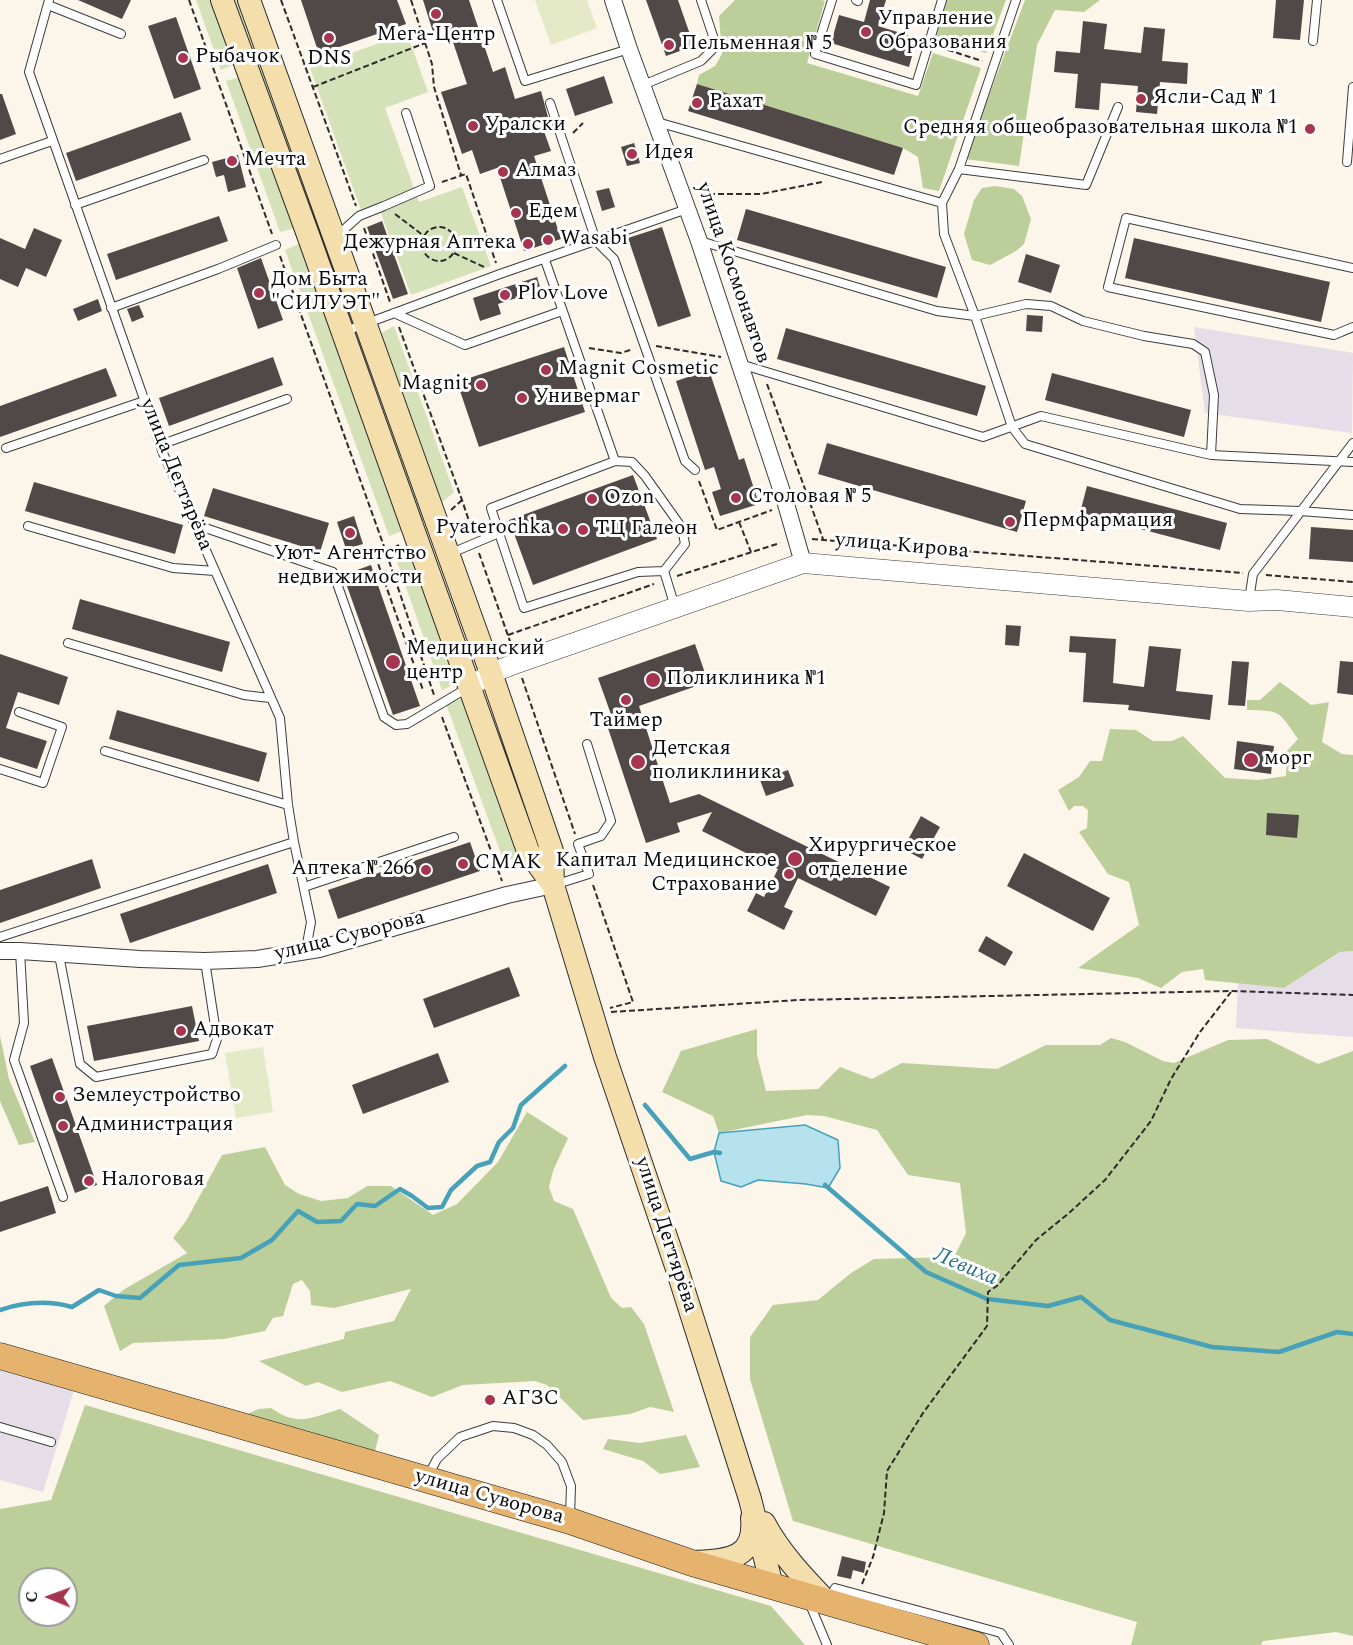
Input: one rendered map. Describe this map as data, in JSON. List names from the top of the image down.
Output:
{
  "streets": {
    "main road": ["улица Дегтярёва", "улица Суворова"],
    "street": ["улица Космонавтов", "улица Кирова"]
  },
  "crossings": [
    ["улица Космонавтов", "улица Кирова"],
    ["улица Дегтярёва", "улица Кирова"],
    ["улица Дегтярёва", "улица Суворова"]
  ],
  "water": ["Левиха"],
  "places": [
    "Мега-Центр",
    "Управление Образования",
    "DNS",
    "Пельменная № 5",
    "Рыбачок",
    "Ясли-Сад № 1",
    "Рахат",
    "Уралски",
    "Средняя общеобразовательная школа №1",
    "Идея",
    "Мечта",
    "Алмаз",
    "Едем",
    "Wasabi",
    "Дежурная Аптека",
    "Дом Быта \"СИЛУЭТ\"",
    "Plov Love",
    "Magnit Cosmetic",
    "Magnit",
    "Универмаг",
    "Столовая № 5",
    "Ozon",
    "Пермфармация",
    "Pyaterochka",
    "ТЦ Галеон",
    "Уют- Агентство недвижимости",
    "Медицинский центр",
    "Поликлиника №1",
    "Таймер",
    "морг",
    "Детская поликлиника",
    "Хирургическое отделение",
    "СМАК",
    "Аптека № 266",
    "Капитал Медицинское Страхование",
    "Адвокат",
    "Землеустройство",
    "Администрация",
    "Налоговая",
    "АГЗС"
  ],
  "north": "left"
}
